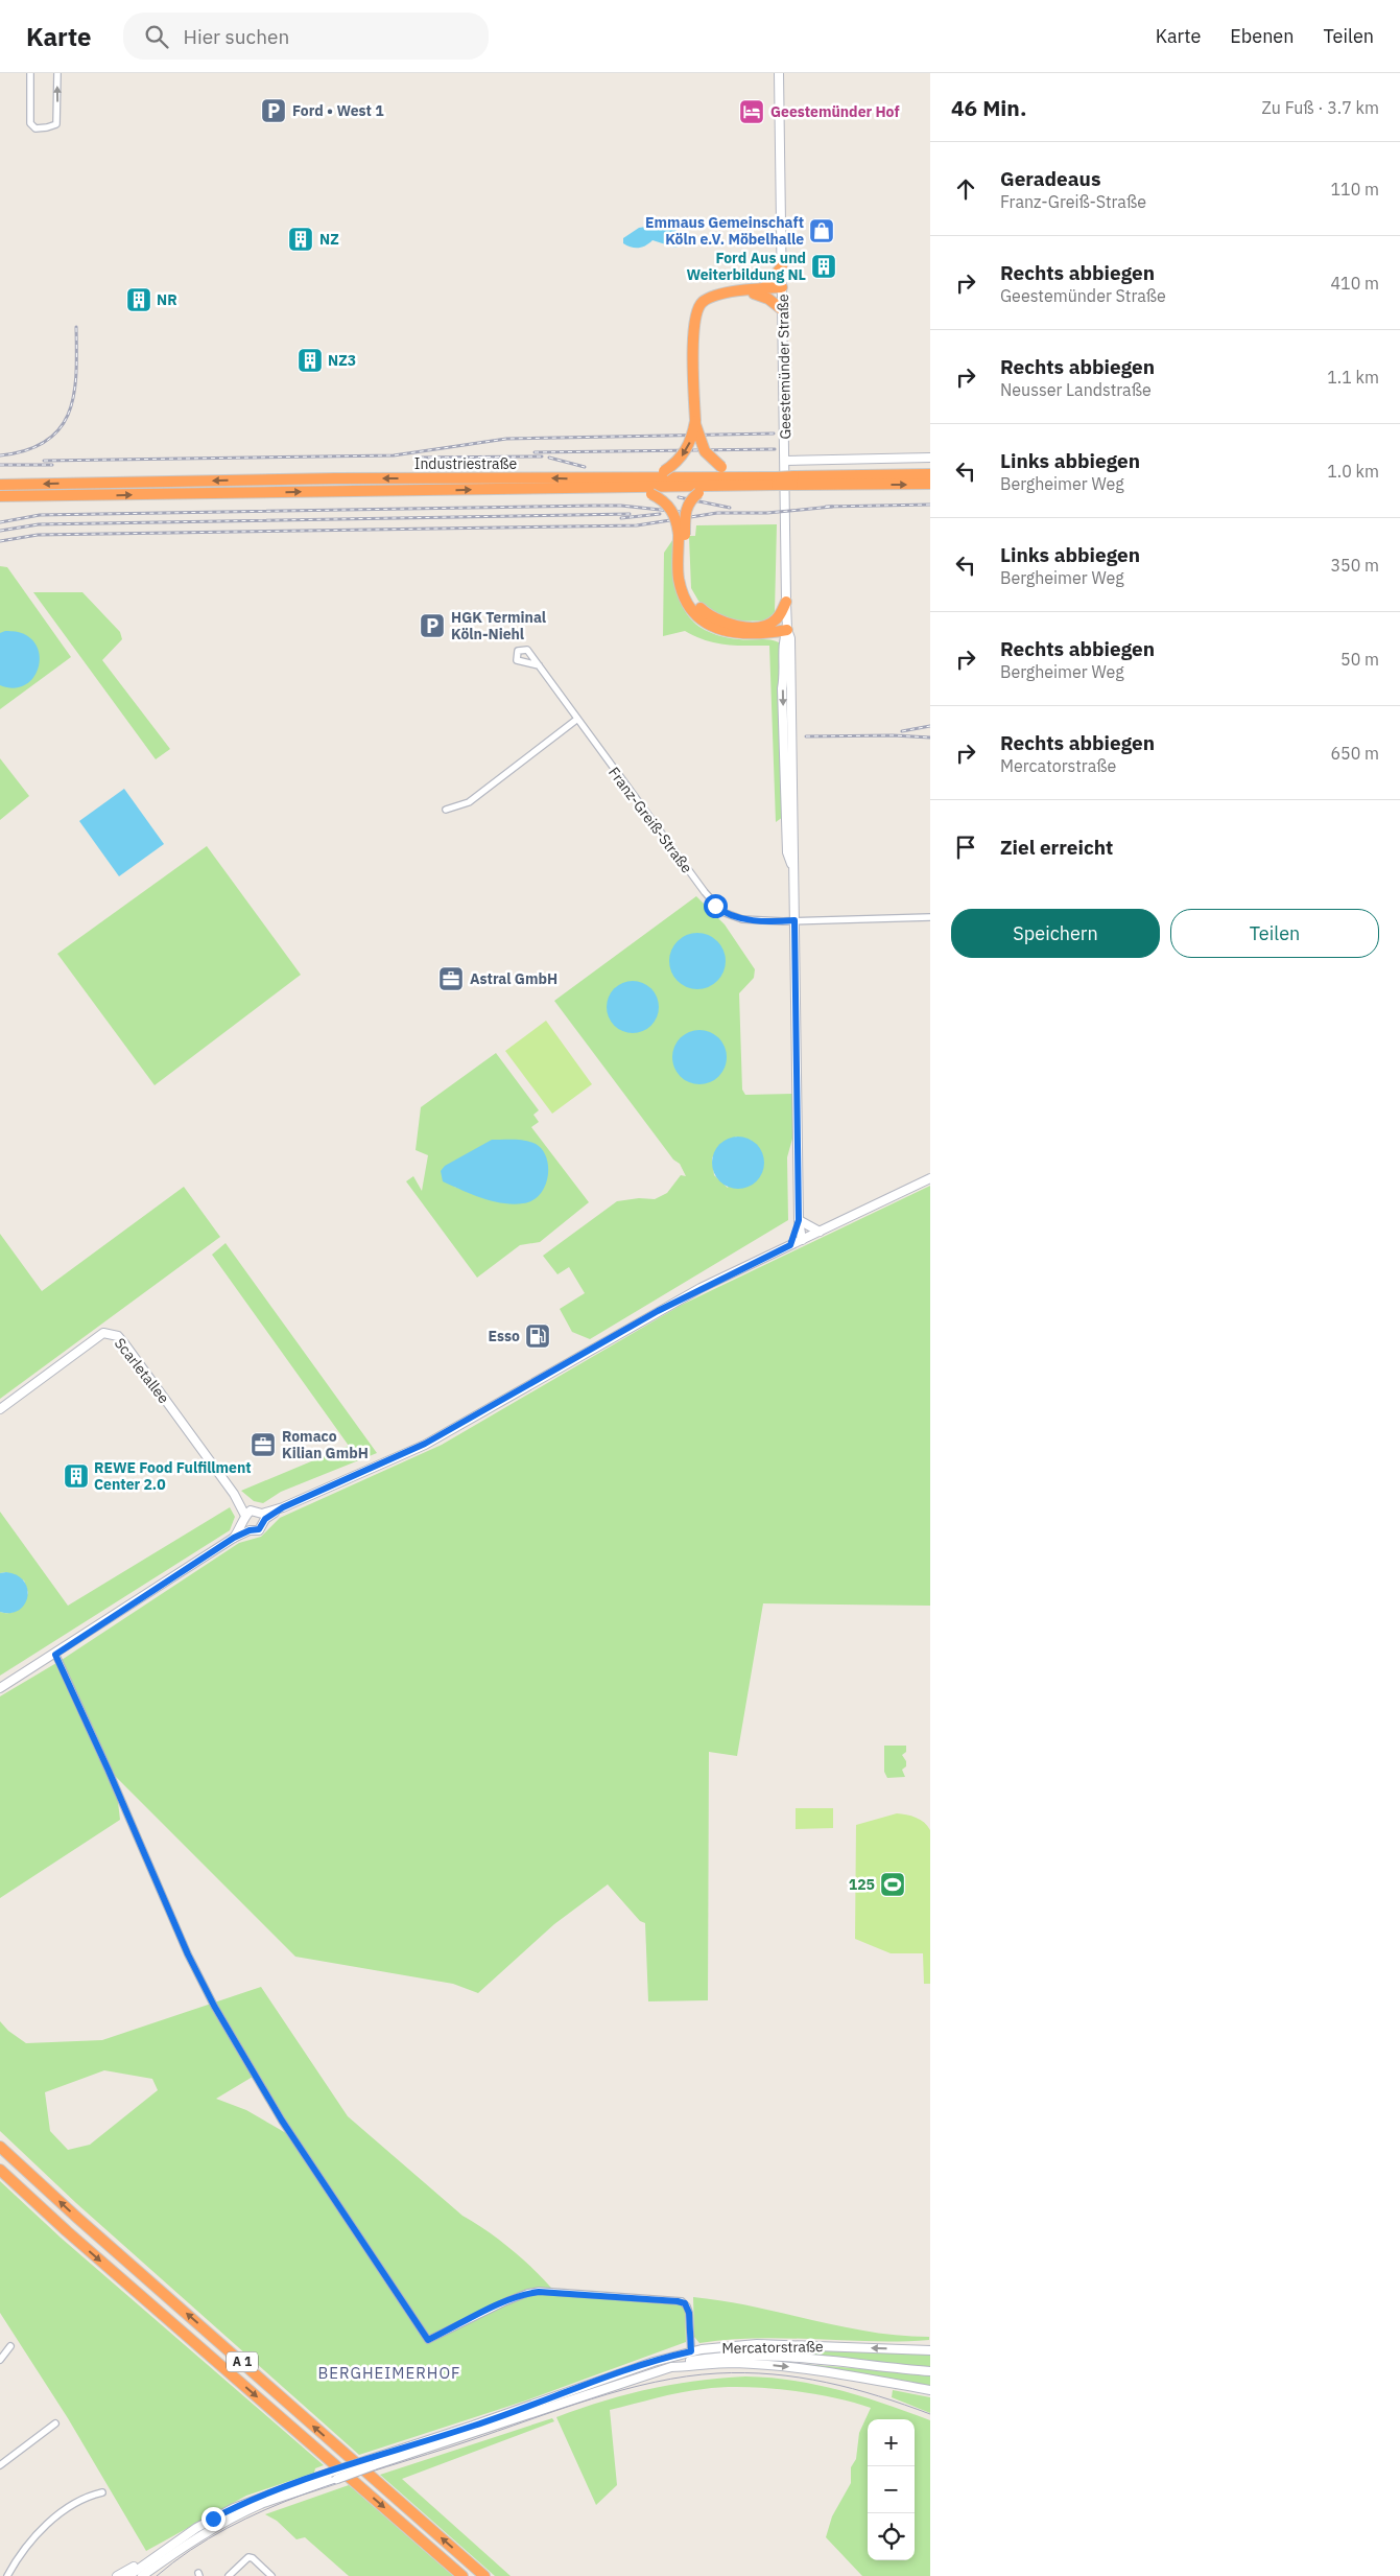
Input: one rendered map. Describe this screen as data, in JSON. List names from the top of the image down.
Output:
{
  "streets": {
    "highway": ["Industriestraße", "A 1"],
    "main road": ["Geestemünder Straße", "Scarletallee", "Mercatorstraße"],
    "street": ["Franz-Greiß-Straße"]
  },
  "crossings": [
    ["Geestemünder Straße", "Franz-Greiß-Straße"]
  ],
  "districts": ["BERGHEIMERHOF"],
  "places": {
    "parking": ["Ford • West 1", "HGK Terminal Köln-Niehl"],
    "hotel": ["Geestemünder Hof"],
    "shop": ["Emmaus Gemeinschaft Köln e.V. Möbelhalle"],
    "building": [
      "NZ",
      "Ford Aus und Weiterbildung NL",
      "NR",
      "NZ3",
      "REWE Food Fulfillment Center 2.0"
    ],
    "office": ["Astral GmbH", "Romaco Kilian GmbH"],
    "fuel station": ["Esso"],
    "sports": ["125"]
  },
  "page": {
    "header": "Karte",
    "search": "Hier suchen",
    "nav": ["Karte", "Ebenen", "Teilen"],
    "heading": ["46 Min.", "Zu Fuß · 3.7 km"],
    "list": [
      ["Geradeaus", "Franz-Greiß-Straße", "110 m"],
      ["Rechts abbiegen", "Geestemünder Straße", "410 m"],
      ["Rechts abbiegen", "Neusser Landstraße", "1.1 km"],
      ["Links abbiegen", "Bergheimer Weg", "1.0 km"],
      ["Links abbiegen", "Bergheimer Weg", "350 m"],
      ["Rechts abbiegen", "Bergheimer Weg", "50 m"],
      ["Rechts abbiegen", "Mercatorstraße", "650 m"],
      "Ziel erreicht"
    ],
    "buttons": ["Speichern", "Teilen"],
    "map_buttons": ["+", "−"]
  }
}
